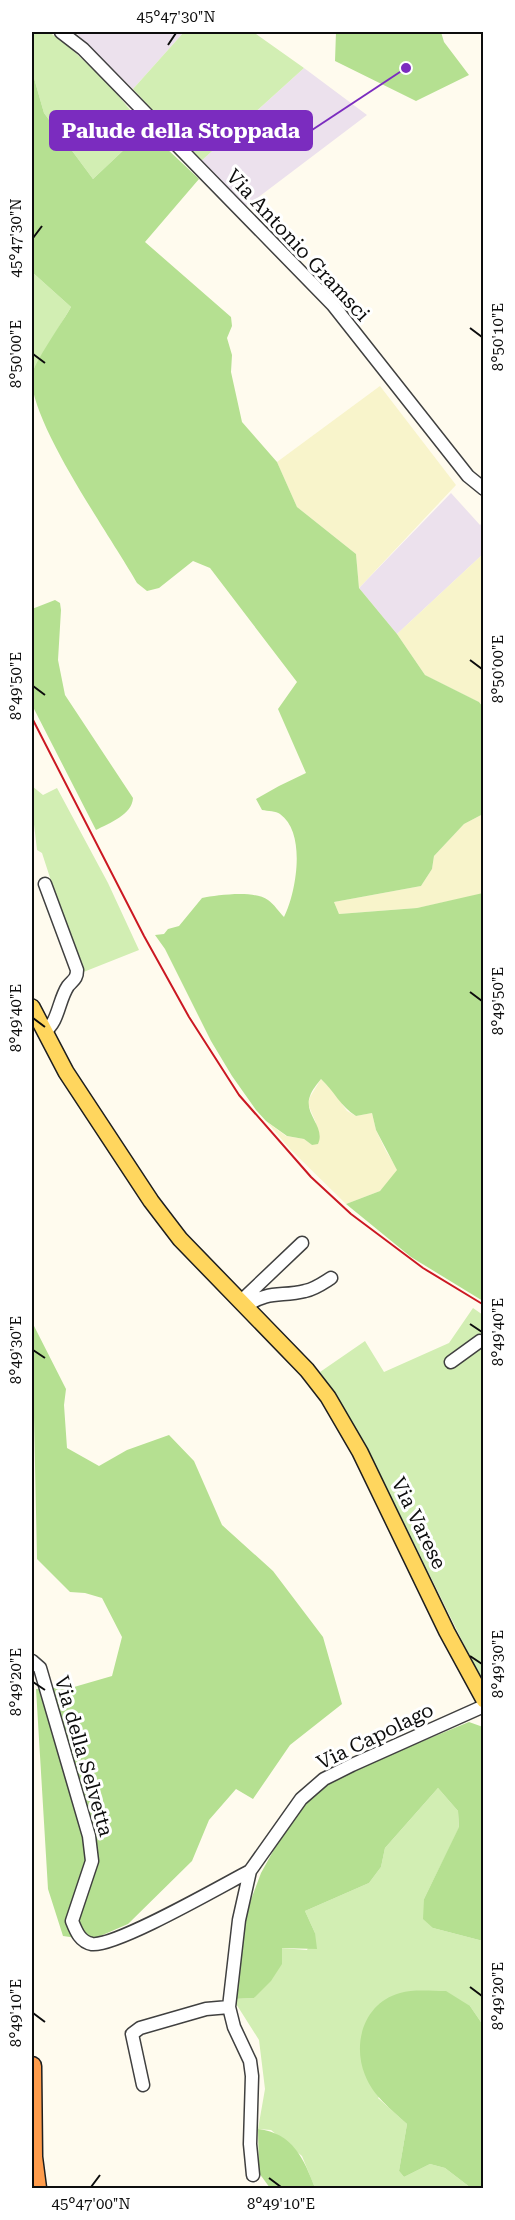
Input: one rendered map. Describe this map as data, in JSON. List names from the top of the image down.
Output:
{
  "streets": {
    "main road": ["Via Varese"],
    "street": ["Via Antonio Gramsci", "Via Capolago", "Via della Selvetta"]
  },
  "crossings": [
    ["Via Capolago", "Via della Selvetta"]
  ],
  "places": ["Palude della Stoppada"],
  "coordinates": [
    "45°47'30\"N",
    "8°50'10\"E",
    "8°50'00\"E",
    "8°49'50\"E",
    "8°49'40\"E",
    "8°49'30\"E",
    "8°49'20\"E",
    "8°49'10\"E",
    "45°47'00\"N"
  ]
}
